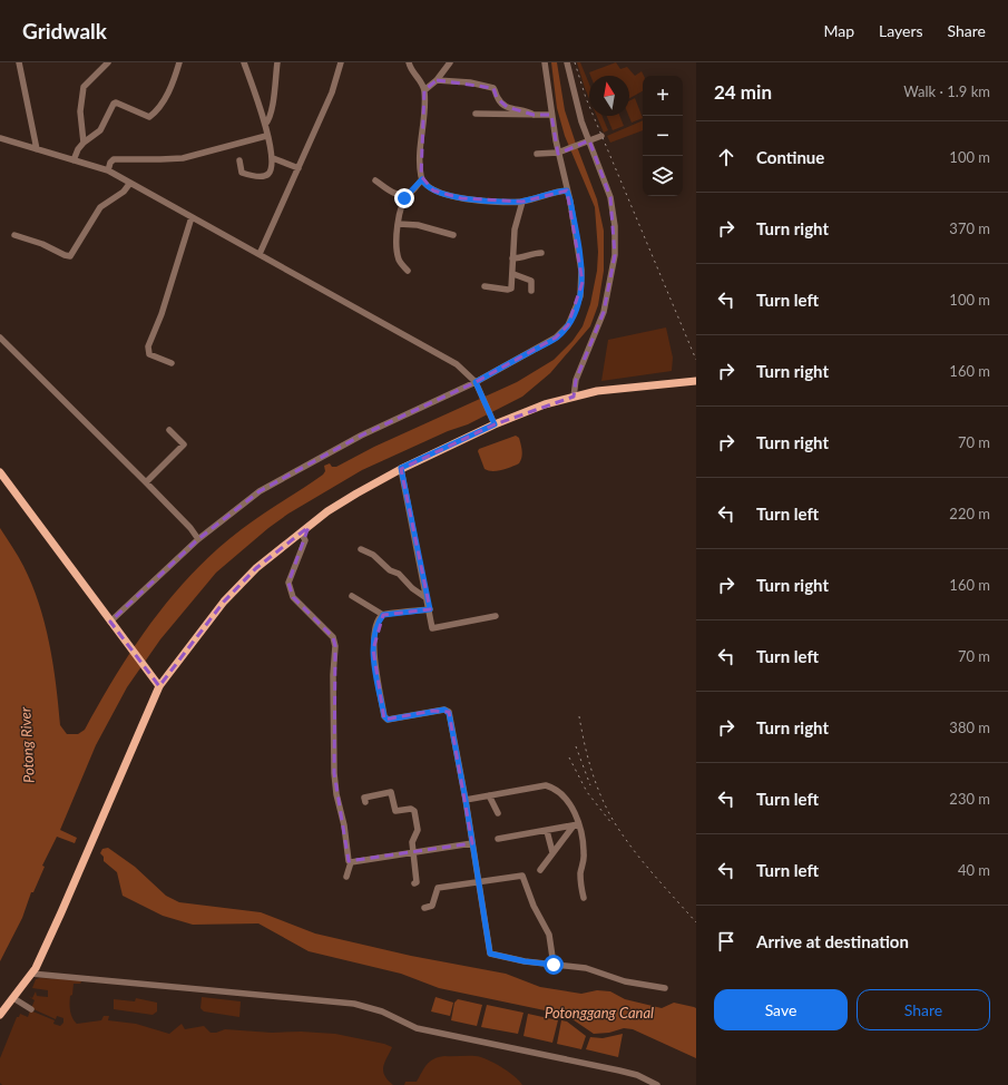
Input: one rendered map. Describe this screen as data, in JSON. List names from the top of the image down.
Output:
{
  "water": ["Potong River", "Potonggang Canal"],
  "north": "top",
  "page": {
    "header": "Gridwalk",
    "nav": ["Map", "Layers", "Share"],
    "heading": ["24 min", "Walk · 1.9 km"],
    "map_buttons": ["+", "−"],
    "list": [
      ["Continue", "100 m"],
      ["Turn right", "370 m"],
      ["Turn left", "100 m"],
      ["Turn right", "160 m"],
      ["Turn right", "70 m"],
      ["Turn left", "220 m"],
      ["Turn right", "160 m"],
      ["Turn left", "70 m"],
      ["Turn right", "380 m"],
      ["Turn left", "230 m"],
      ["Turn left", "40 m"],
      "Arrive at destination"
    ],
    "buttons": ["Save", "Share"]
  }
}
